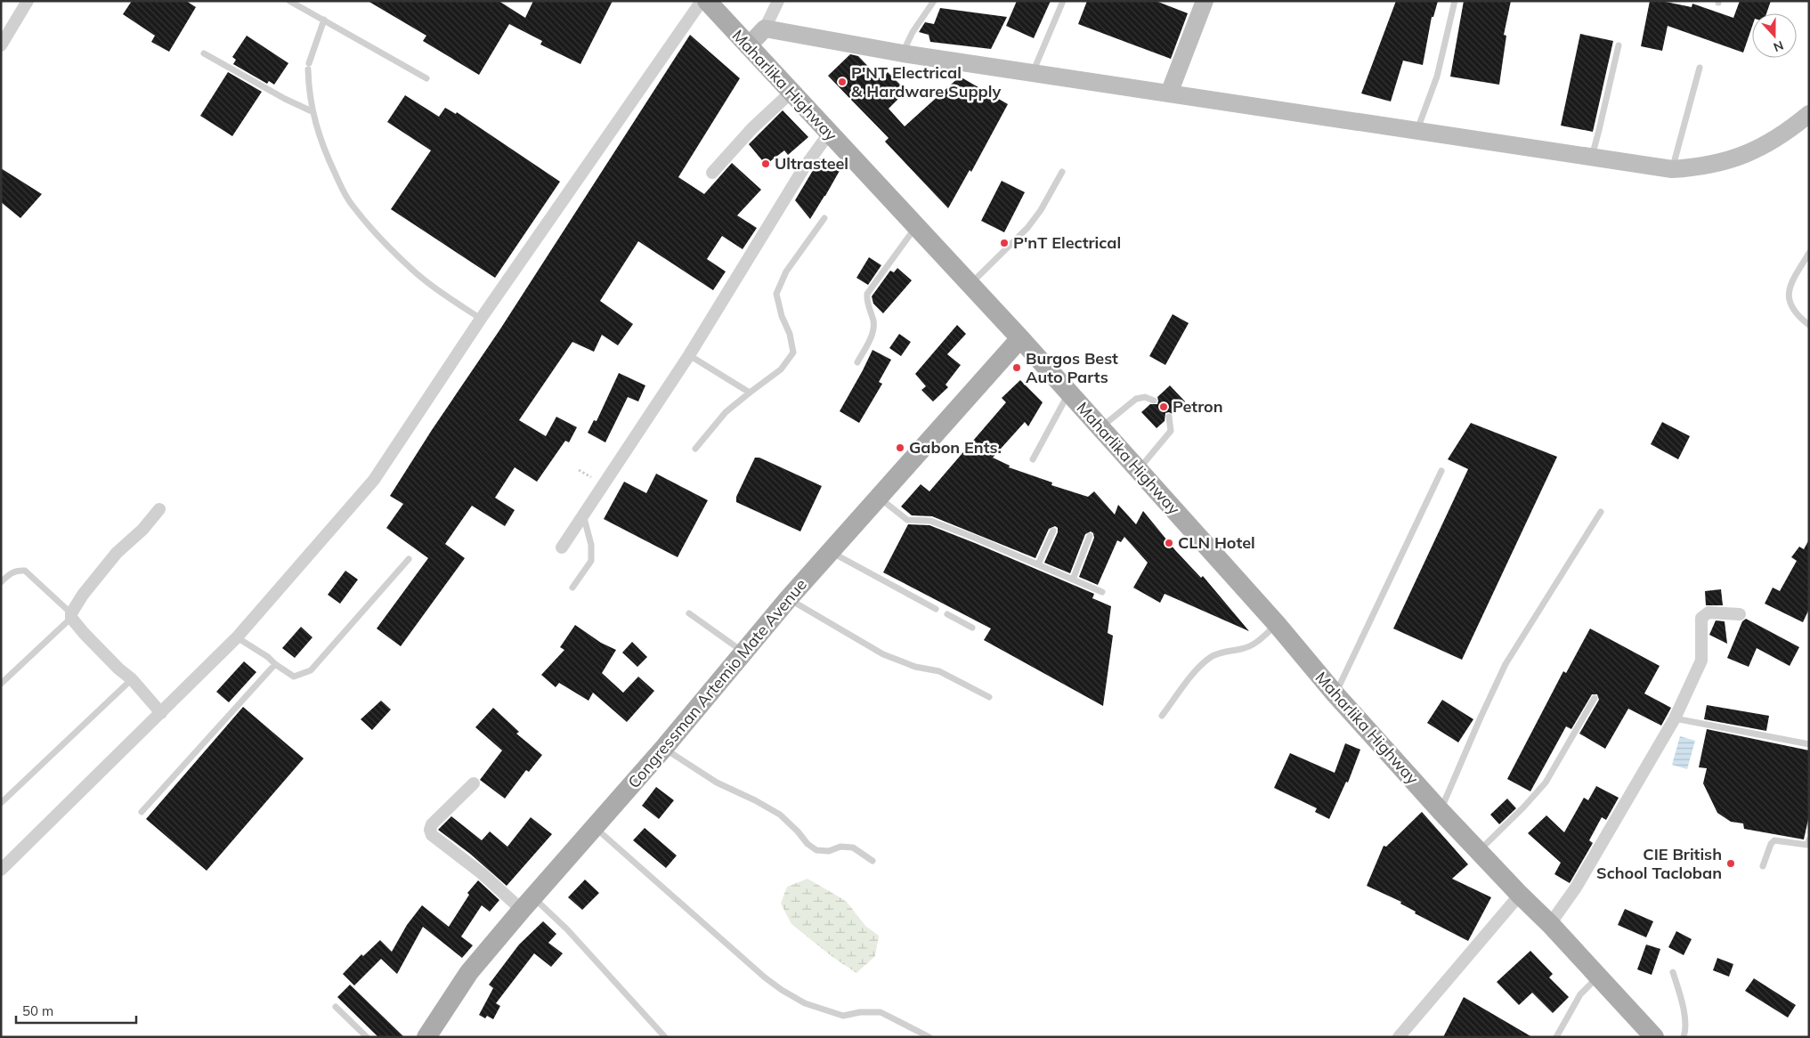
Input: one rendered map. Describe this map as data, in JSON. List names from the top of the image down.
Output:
{
  "streets": {
    "main road": ["Maharlika Highway", "Congressman Artemio Mate Avenue"]
  },
  "crossings": [
    ["Maharlika Highway", "Congressman Artemio Mate Avenue"]
  ],
  "places": [
    "P'NT Electrical & Hardware Supply",
    "Ultrasteel",
    "P'nT Electrical",
    "Burgos Best Auto Parts",
    "Petron",
    "Gabon Ents.",
    "CLN Hotel",
    "CIE British School Tacloban"
  ],
  "scale_bar": "50 m",
  "north": "bottom"
}
